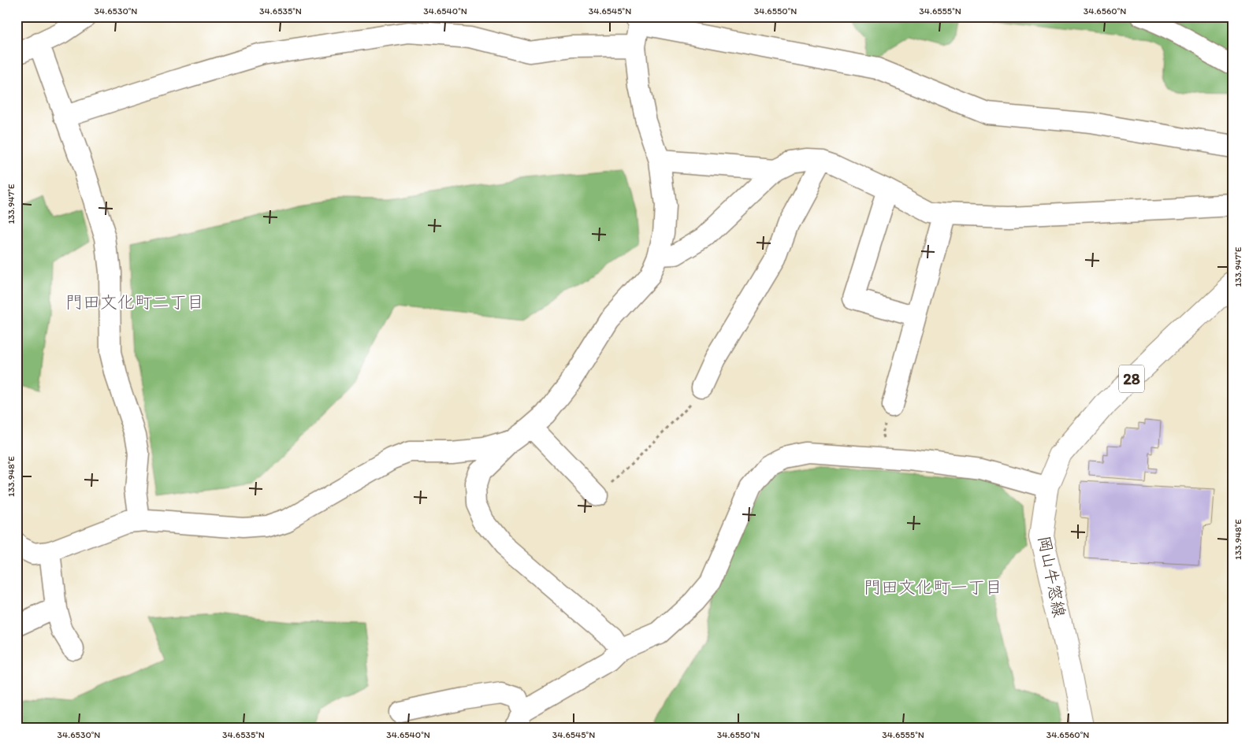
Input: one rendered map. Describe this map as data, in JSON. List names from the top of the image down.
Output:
{
  "streets": {
    "main road": ["28", "岡山牛窓線"]
  },
  "districts": ["門田文化町二丁目", "門田文化町一丁目"],
  "coordinates": [
    "34.6530°N",
    "34.6535°N",
    "34.6540°N",
    "34.6545°N",
    "34.6550°N",
    "34.6555°N",
    "34.6560°N",
    "133.947°E",
    "133.948°E"
  ]
}
